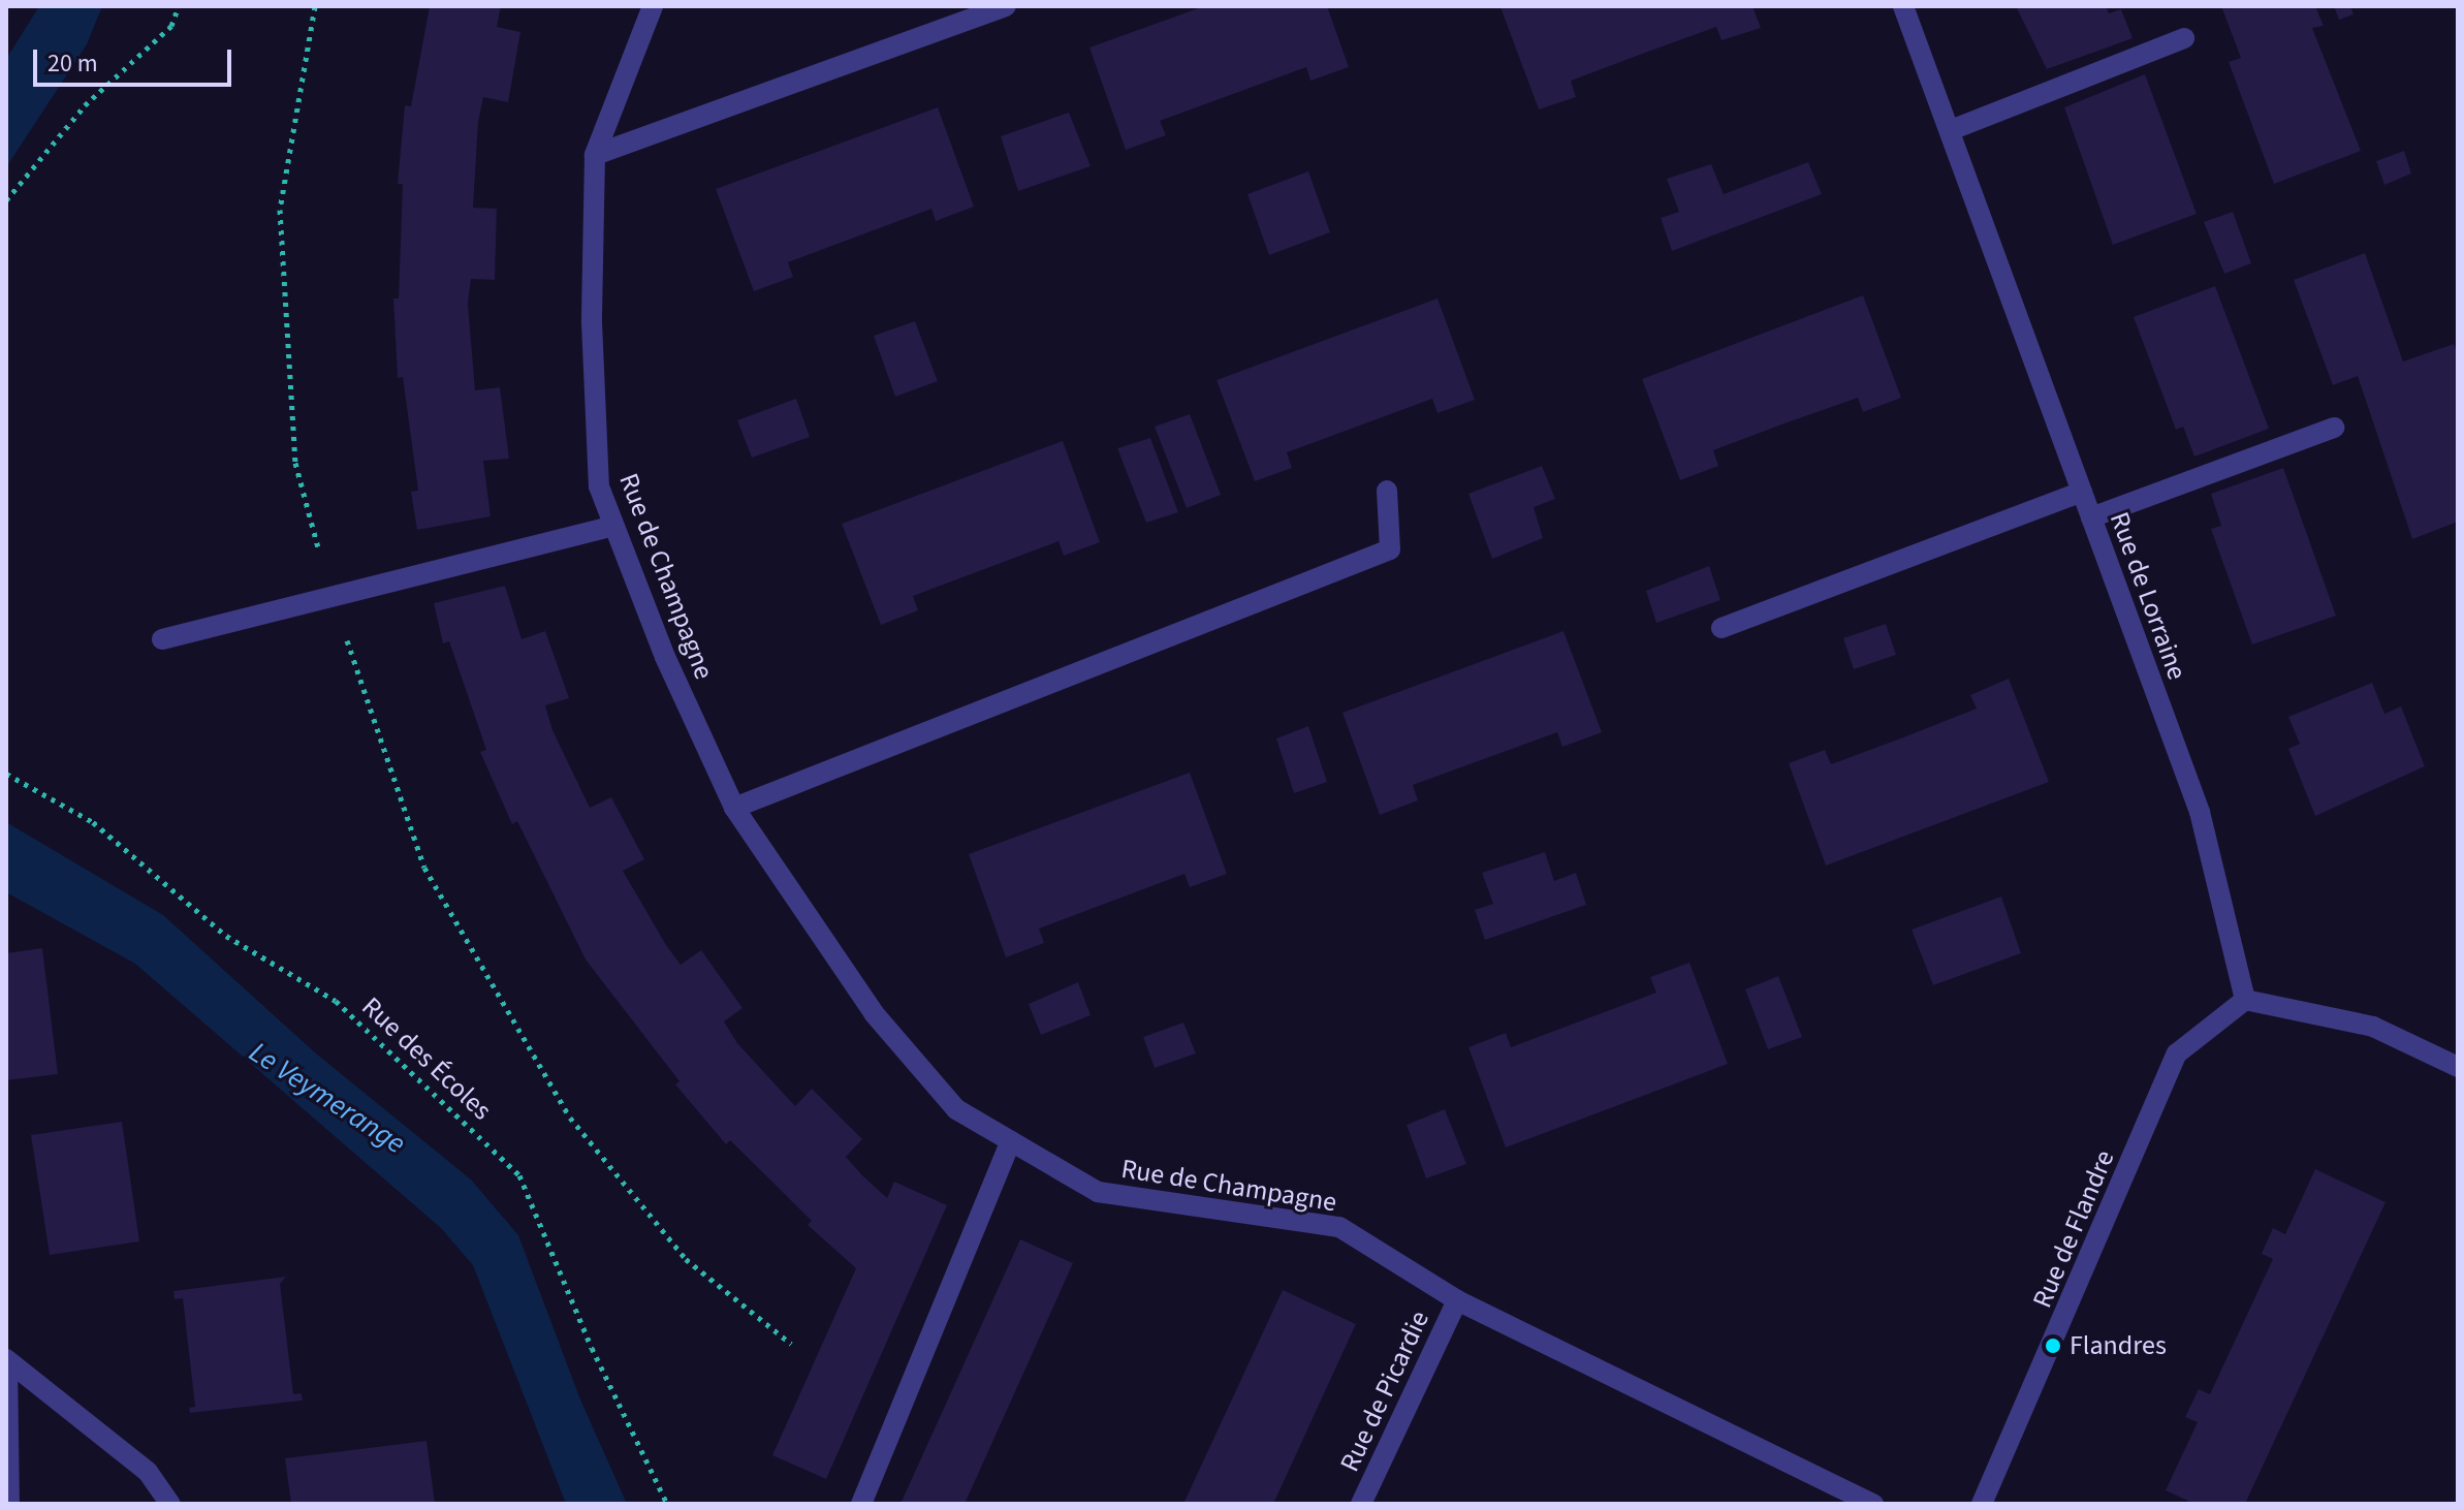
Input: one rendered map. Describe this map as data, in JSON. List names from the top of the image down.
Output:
{
  "streets": {
    "street": [
      "Rue de Champagne",
      "Rue de Lorraine",
      "Rue de Flandre",
      "Rue de Picardie"
    ],
    "path": ["Rue des Écoles"]
  },
  "crossings": [
    ["Rue de Champagne", "Rue de Picardie"],
    ["Rue de Lorraine", "Rue de Flandre"]
  ],
  "water": ["Le Veymerange"],
  "places": ["Flandres"],
  "scale_bar": "20 m"
}
